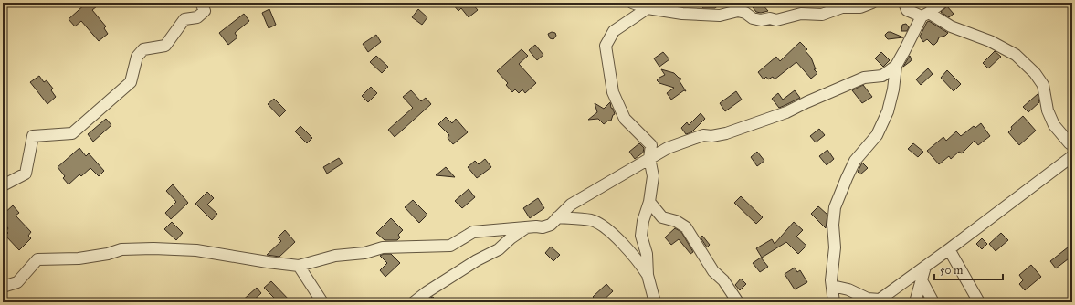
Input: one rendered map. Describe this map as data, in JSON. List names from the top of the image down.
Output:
{
  "scale_bar": "50 m"
}
